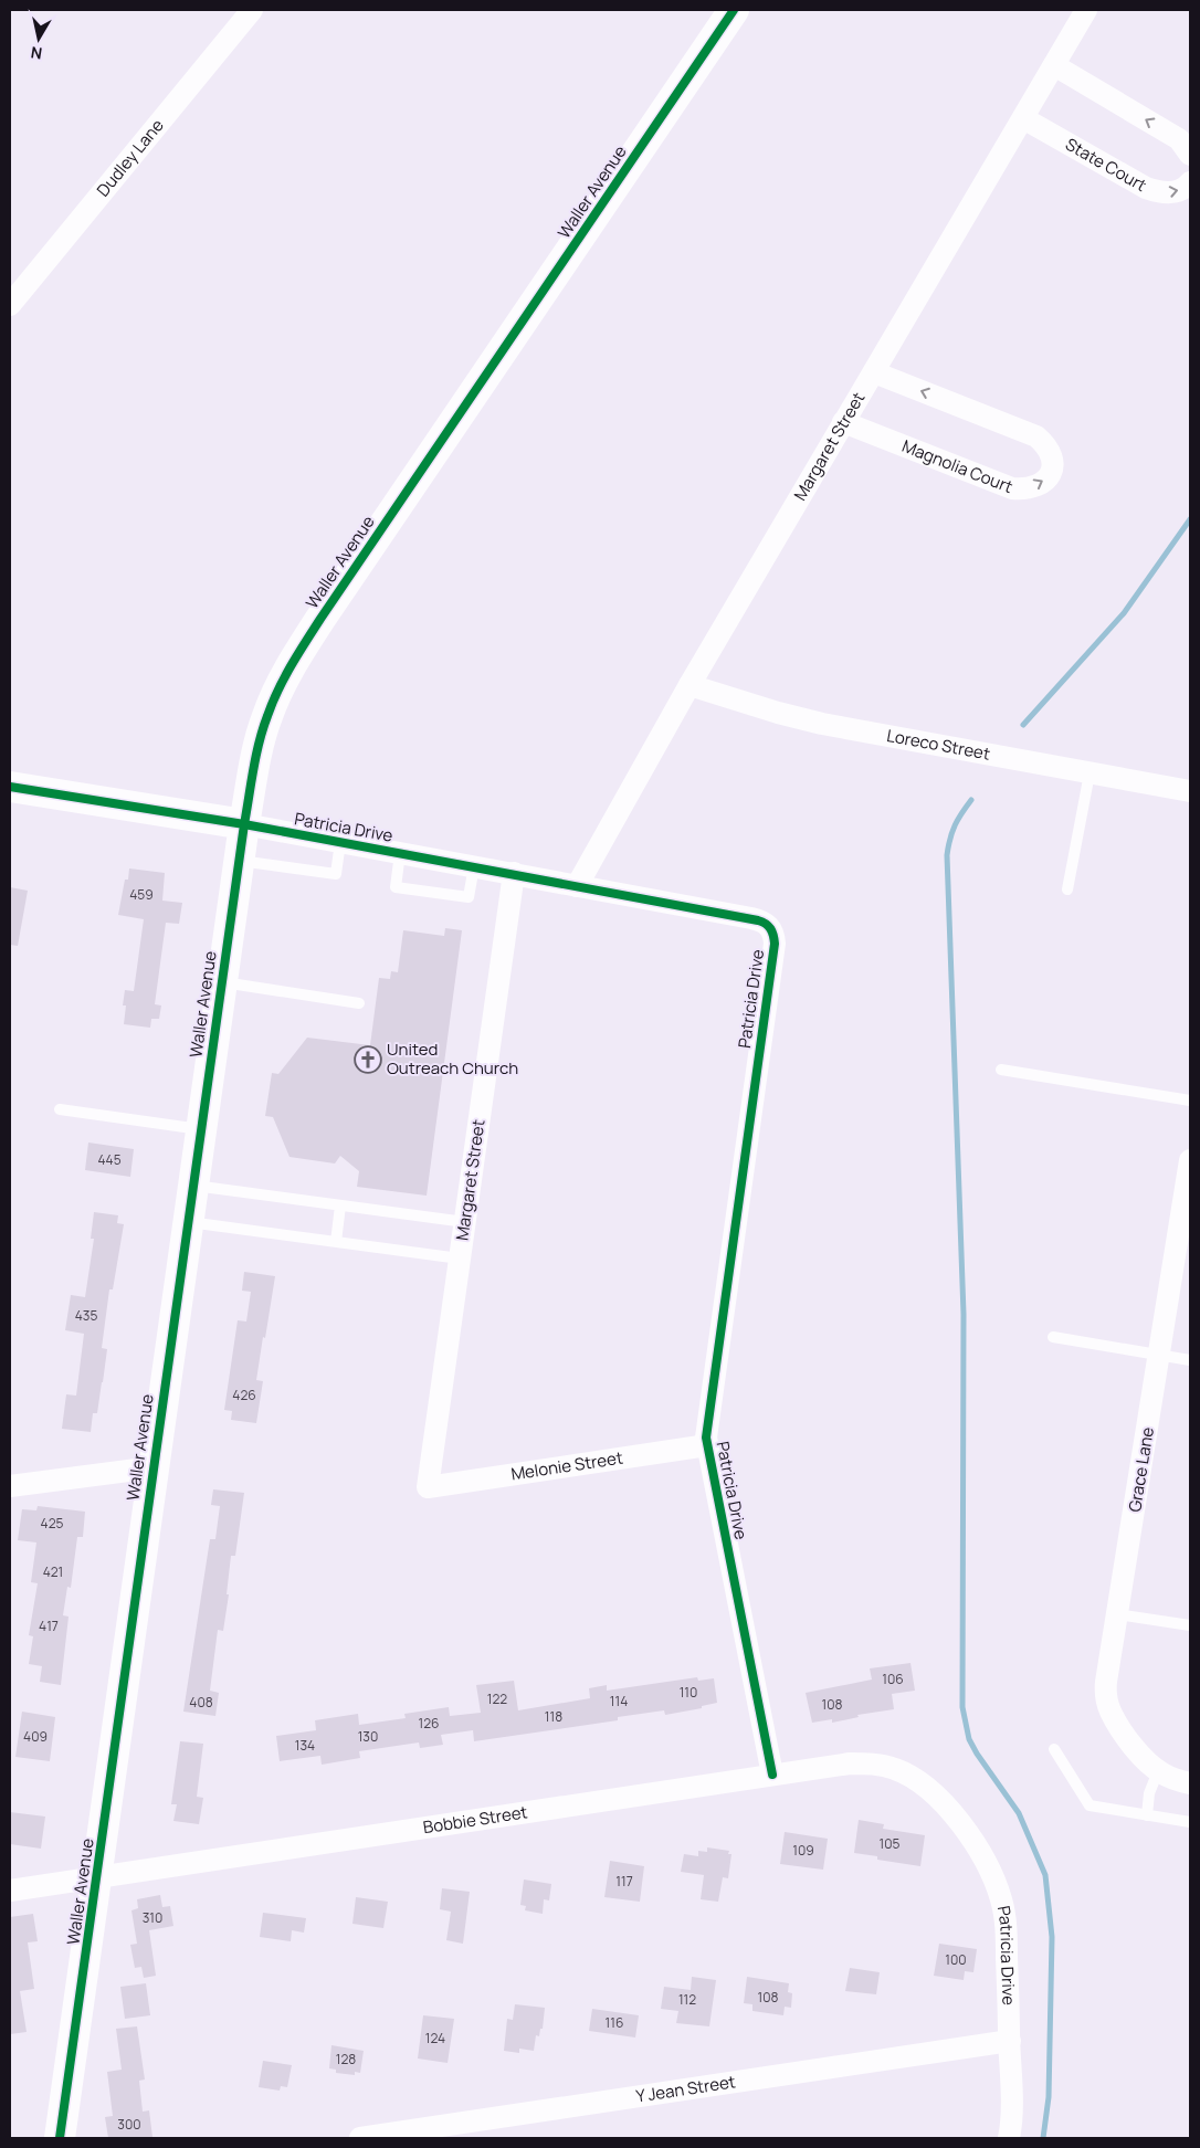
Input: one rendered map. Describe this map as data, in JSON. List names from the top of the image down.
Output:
{
  "streets": {
    "street": [
      "Dudley Lane",
      "State Court",
      "Waller Avenue",
      "Margaret Street",
      "Magnolia Court",
      "Loreco Street",
      "Patricia Drive",
      "Melonie Street",
      "Grace Lane",
      "Bobbie Street",
      "Y Jean Street"
    ]
  },
  "crossings": [
    ["State Court", "Margaret Street"],
    ["Waller Avenue", "Patricia Drive"],
    ["Waller Avenue", "Bobbie Street"],
    ["Margaret Street", "Magnolia Court"],
    ["Margaret Street", "Loreco Street"],
    ["Margaret Street", "Patricia Drive"],
    ["Margaret Street", "Melonie Street"],
    ["Patricia Drive", "Melonie Street"],
    ["Patricia Drive", "Bobbie Street"],
    ["Patricia Drive", "Y Jean Street"]
  ],
  "places": {
    "church": ["United Outreach Church"]
  },
  "house_numbers": [
    "459",
    "445",
    "435",
    "426",
    "425",
    "421",
    "417",
    "106",
    "110",
    "122",
    "114",
    "408",
    "108",
    "118",
    "126",
    "409",
    "130",
    "134",
    "105",
    "109",
    "117",
    "310",
    "100",
    "108",
    "112",
    "116",
    "124",
    "128",
    "300"
  ],
  "north": "bottom"
}
